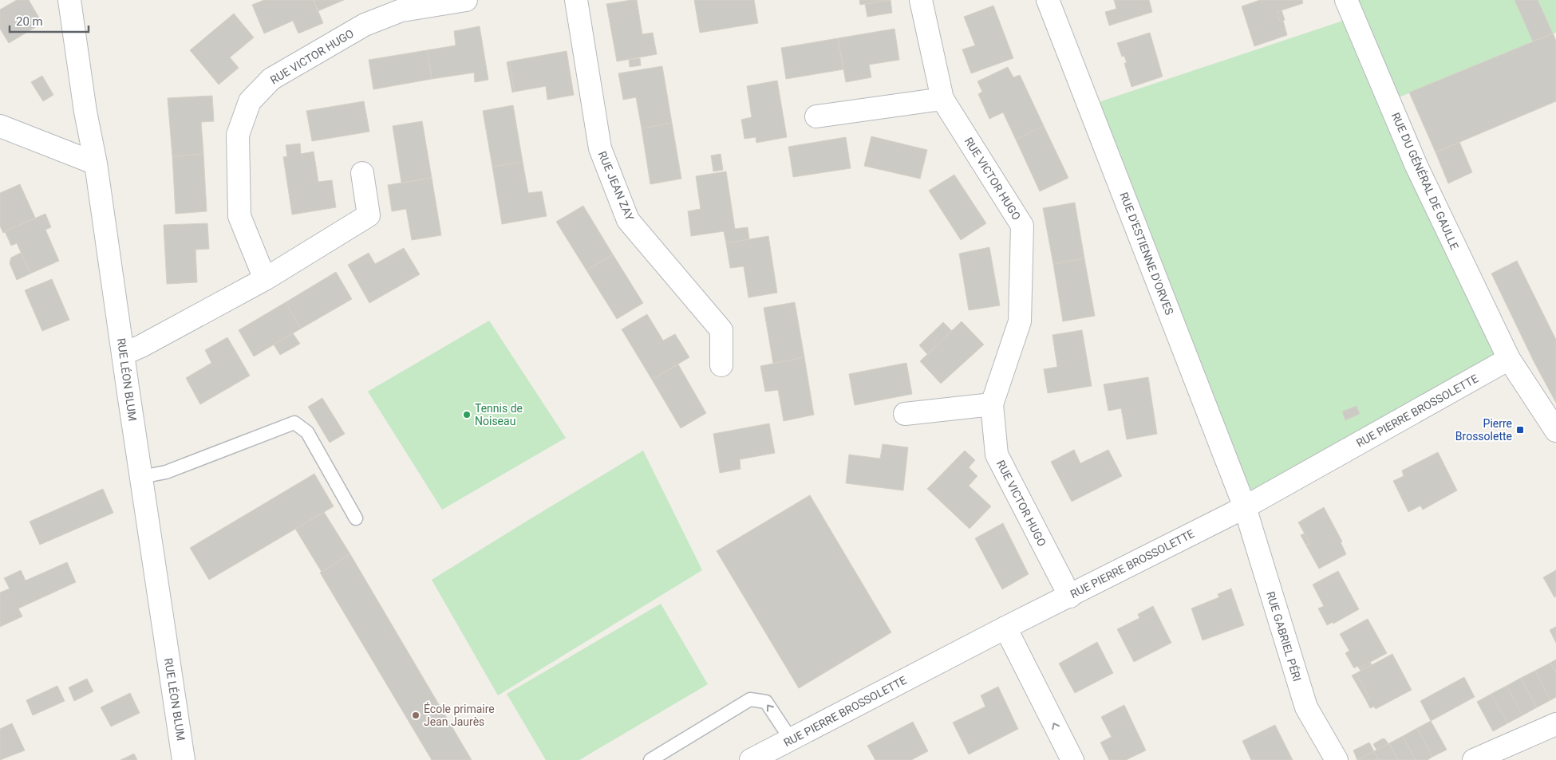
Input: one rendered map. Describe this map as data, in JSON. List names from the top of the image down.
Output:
{
  "streets": {
    "street": [
      "RUE VICTOR HUGO",
      "RUE DU GÉNÉRAL DE GAULLE",
      "RUE JEAN ZAY",
      "RUE D'ESTIENNE D'ORVES",
      "RUE LÉON BLUM",
      "RUE PIERRE BROSSOLETTE",
      "RUE GABRIEL PÉRI"
    ]
  },
  "crossings": [
    ["RUE VICTOR HUGO", "RUE PIERRE BROSSOLETTE"],
    ["RUE DU GÉNÉRAL DE GAULLE", "RUE PIERRE BROSSOLETTE"],
    ["RUE D'ESTIENNE D'ORVES", "RUE PIERRE BROSSOLETTE"],
    ["RUE D'ESTIENNE D'ORVES", "RUE GABRIEL PÉRI"],
    ["RUE PIERRE BROSSOLETTE", "RUE GABRIEL PÉRI"]
  ],
  "places": {
    "other": ["Tennis de Noiseau", "École primaire Jean Jaurès"],
    "transit": ["Pierre Brossolette"]
  },
  "scale_bar": "20 m"
}
